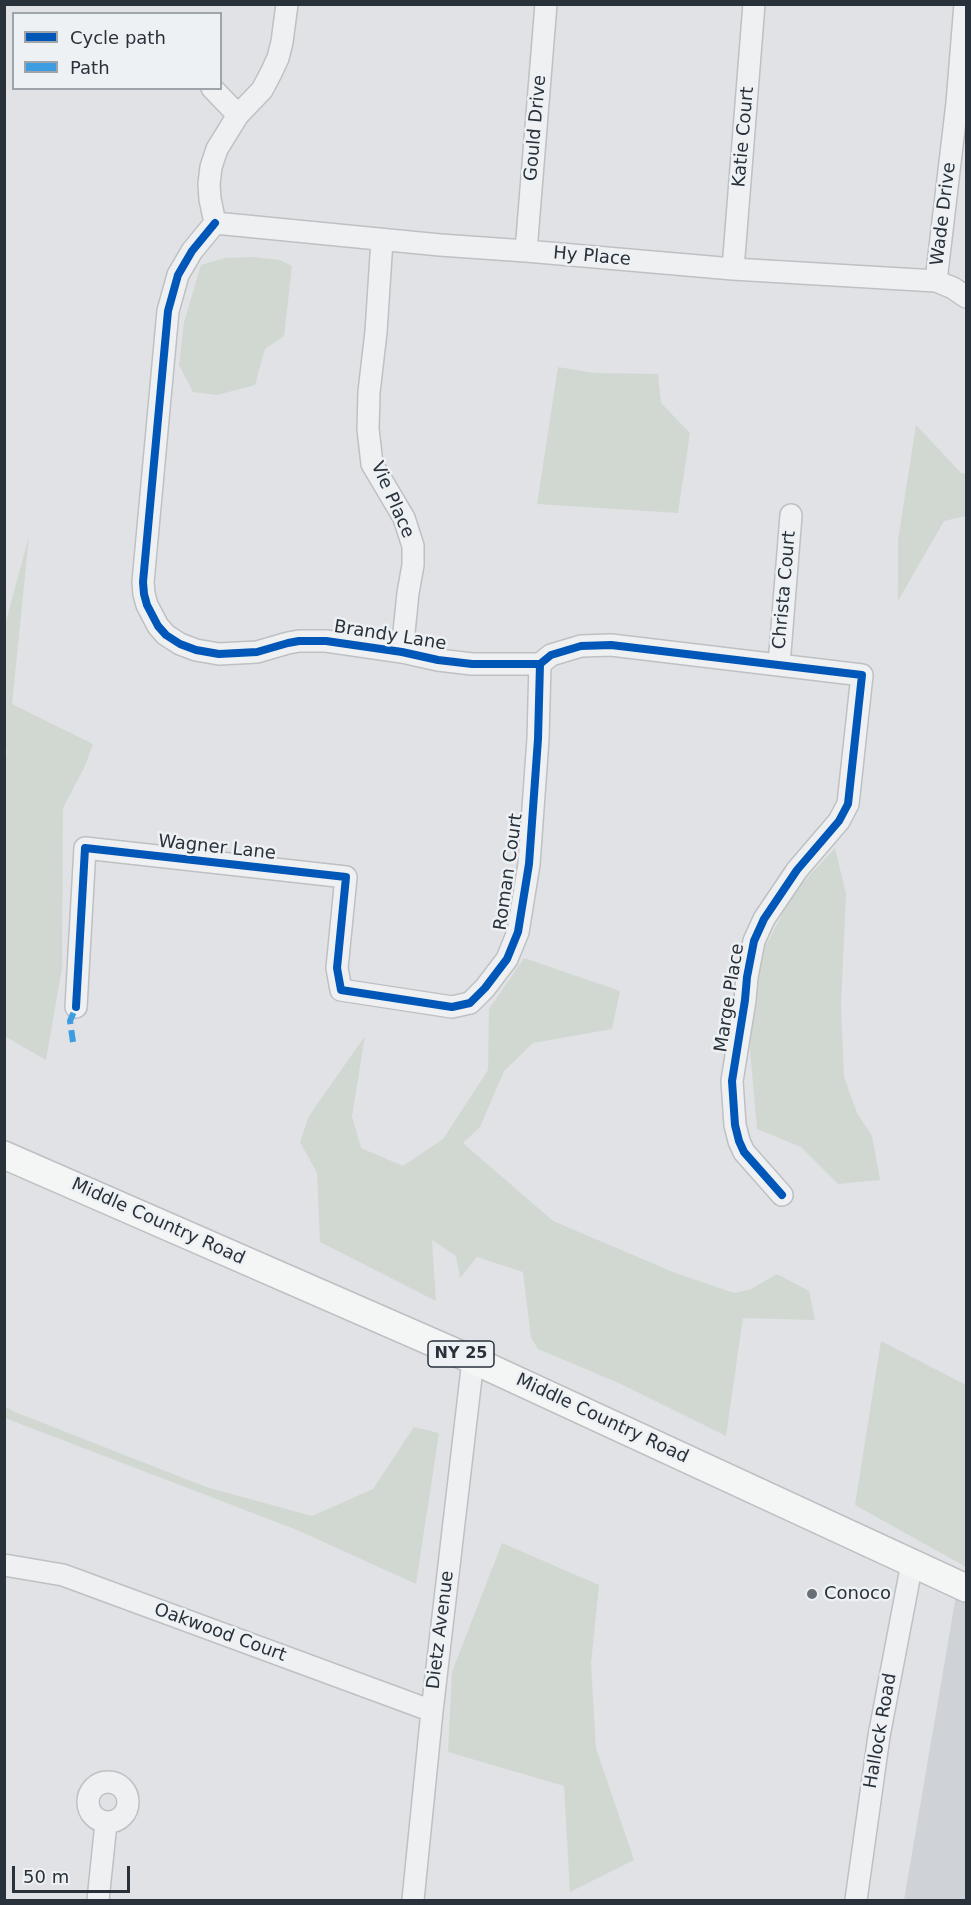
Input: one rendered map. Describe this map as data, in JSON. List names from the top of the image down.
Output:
{
  "streets": {
    "main road": ["Middle Country Road", "NY 25"],
    "street": [
      "Gould Drive",
      "Katie Court",
      "Wade Drive",
      "Hy Place",
      "Vie Place",
      "Christa Court",
      "Brandy Lane",
      "Wagner Lane",
      "Roman Court",
      "Marge Place",
      "Dietz Avenue",
      "Oakwood Court",
      "Hallock Road"
    ]
  },
  "crossings": [
    ["Gould Drive", "Hy Place"],
    ["Katie Court", "Hy Place"],
    ["Wade Drive", "Hy Place"],
    ["Hy Place", "Vie Place"],
    ["Hy Place", "Brandy Lane"],
    ["Vie Place", "Brandy Lane"],
    ["Christa Court", "Brandy Lane"],
    ["Brandy Lane", "Roman Court"],
    ["Brandy Lane", "Marge Place"],
    ["Wagner Lane", "Roman Court"],
    ["Middle Country Road", "Dietz Avenue"],
    ["Middle Country Road", "Hallock Road"],
    ["Dietz Avenue", "Oakwood Court"]
  ],
  "places": ["Conoco"],
  "legend": ["Cycle path", "Path"],
  "scale_bar": "50 m"
}
